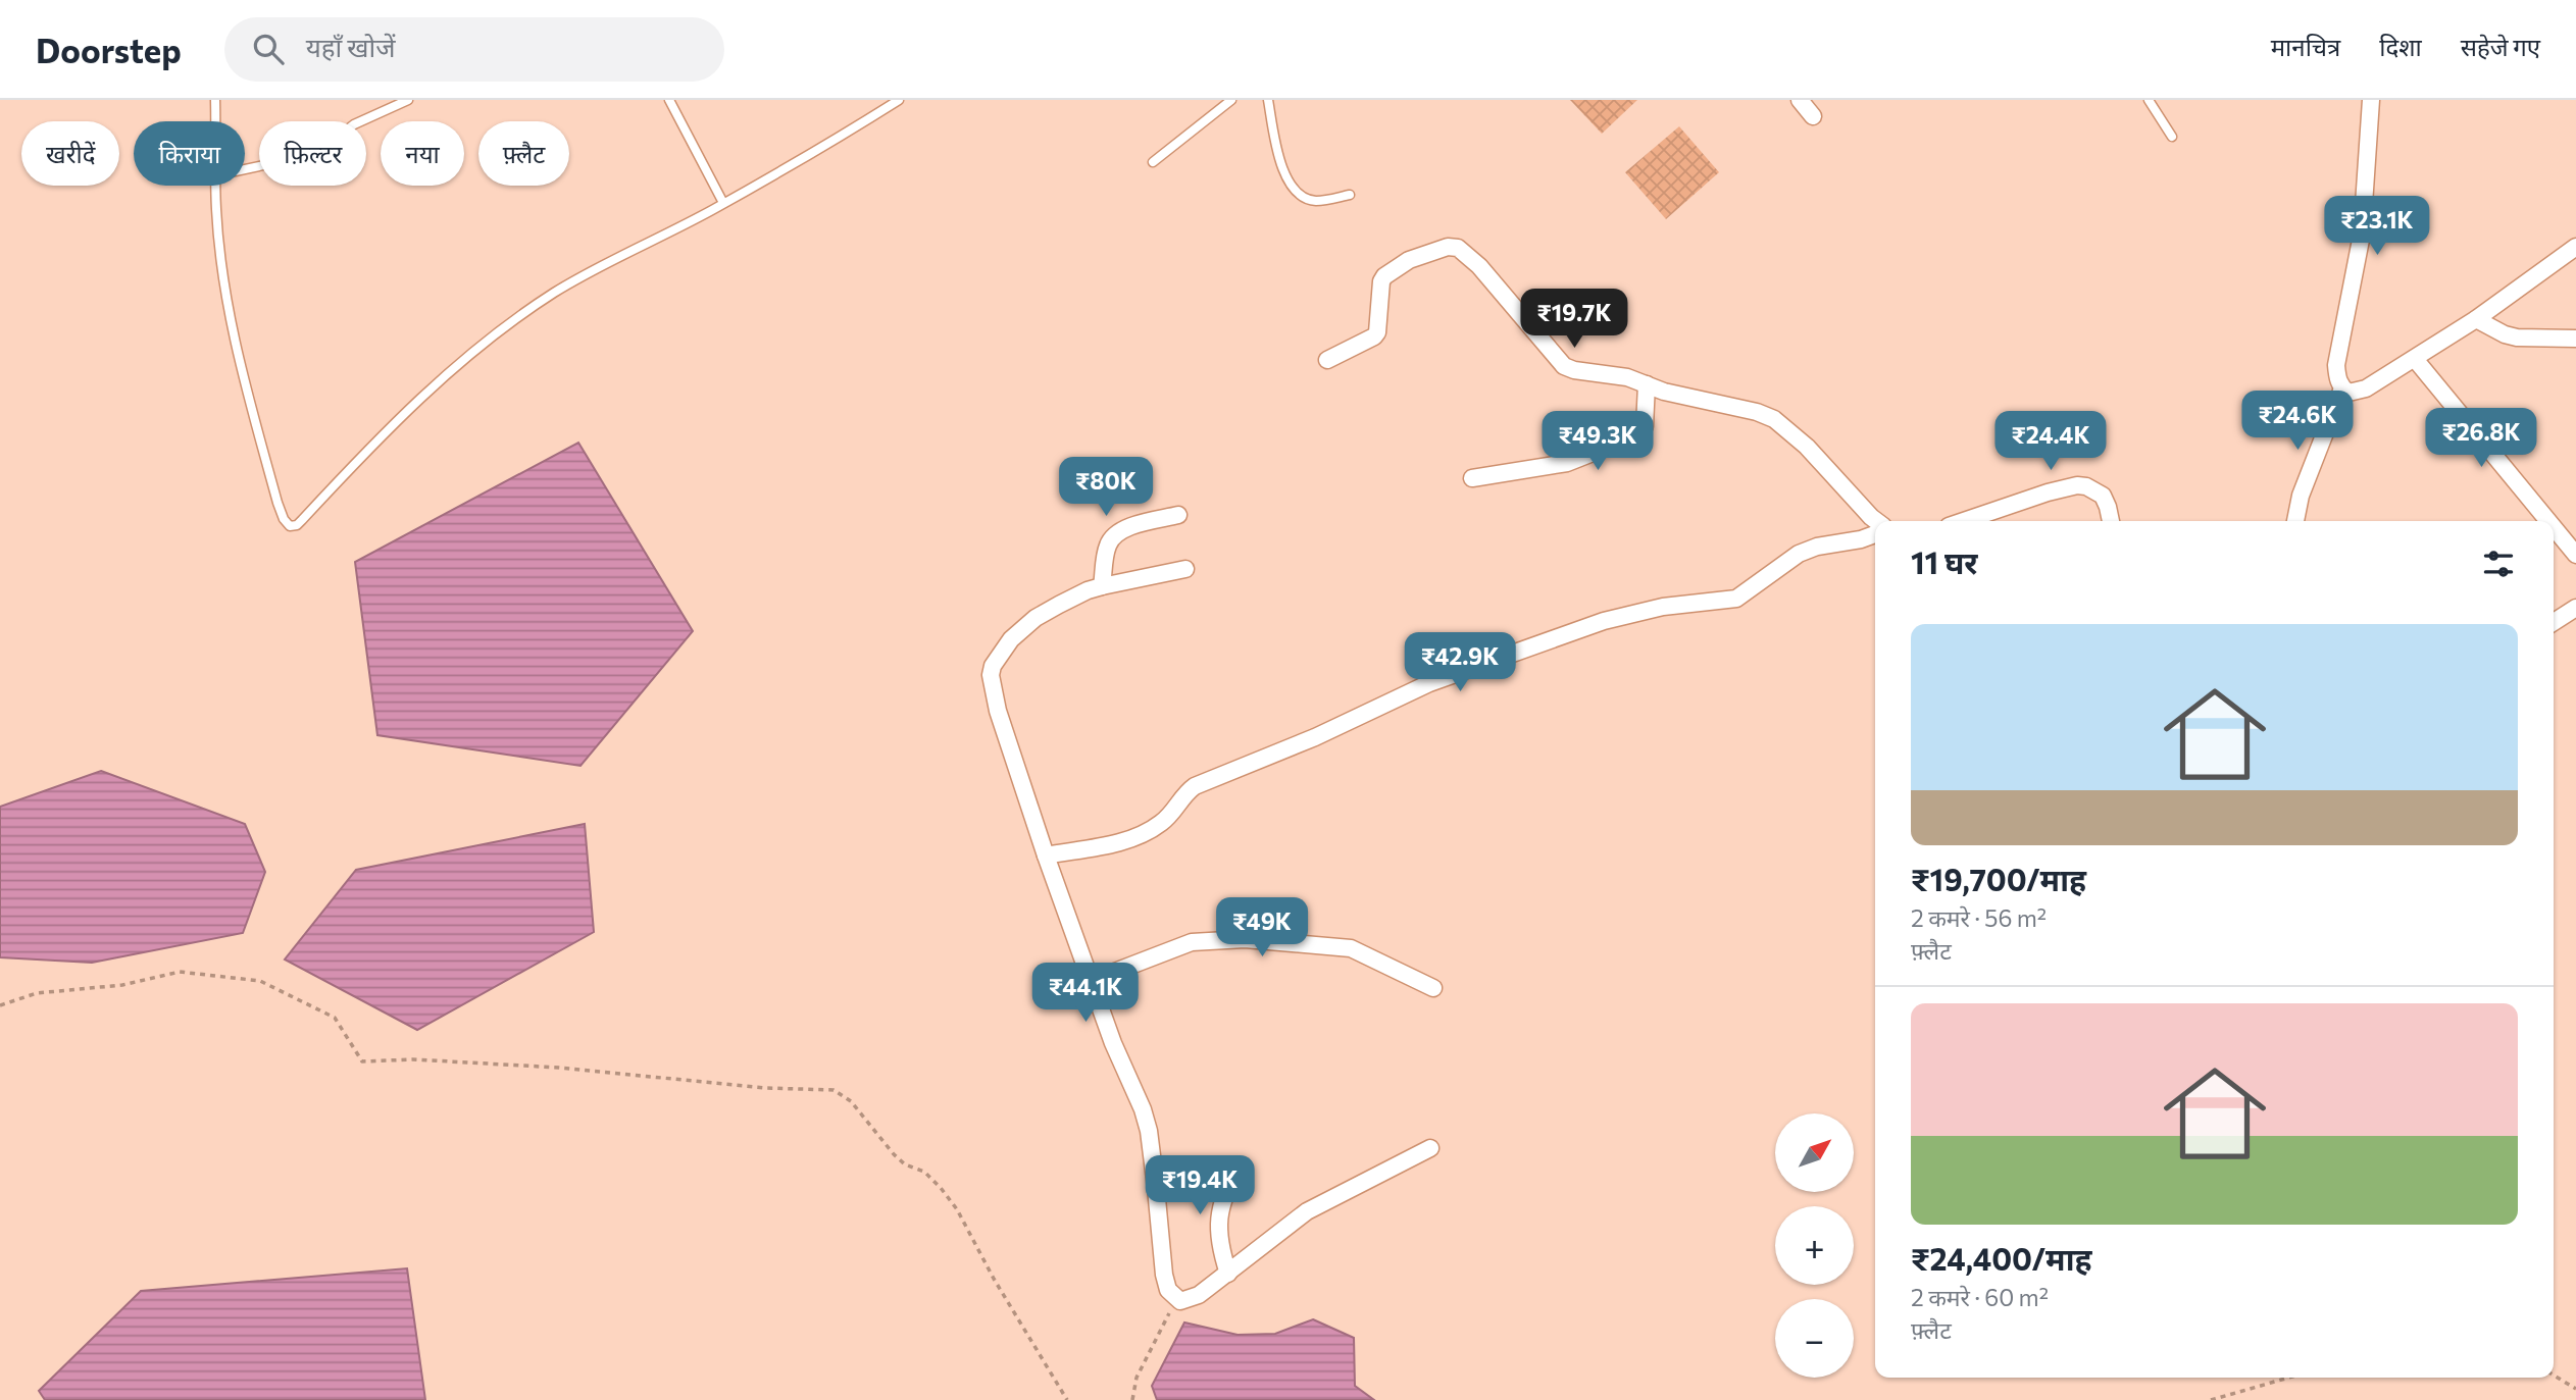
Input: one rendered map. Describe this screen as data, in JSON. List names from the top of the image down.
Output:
{
  "north": "top right",
  "page": {
    "header": "Doorstep",
    "search": "यहाँ खोजें",
    "nav": ["मानचित्र", "दिशा", "सहेजे गए"],
    "chip": [
      "खरीदें",
      "किराया",
      "फ़िल्टर",
      "नया",
      "फ़्लैट"
    ],
    "price": [
      "₹23.1K",
      "₹19.7K",
      "₹24.6K",
      "₹26.8K",
      "₹49.3K",
      "₹24.4K",
      "₹80K",
      "₹42.9K",
      "₹49K",
      "₹44.1K",
      "₹19.4K"
    ],
    "heading": "11 घर",
    "list": [
      {
        "name": "₹19,700/माह",
        "note": "2 कमरे · 56 m² · फ़्लैट"
      },
      {
        "name": "₹24,400/माह",
        "note": "2 कमरे · 60 m² · फ़्लैट"
      }
    ],
    "map_buttons": ["+", "−"]
  }
}
